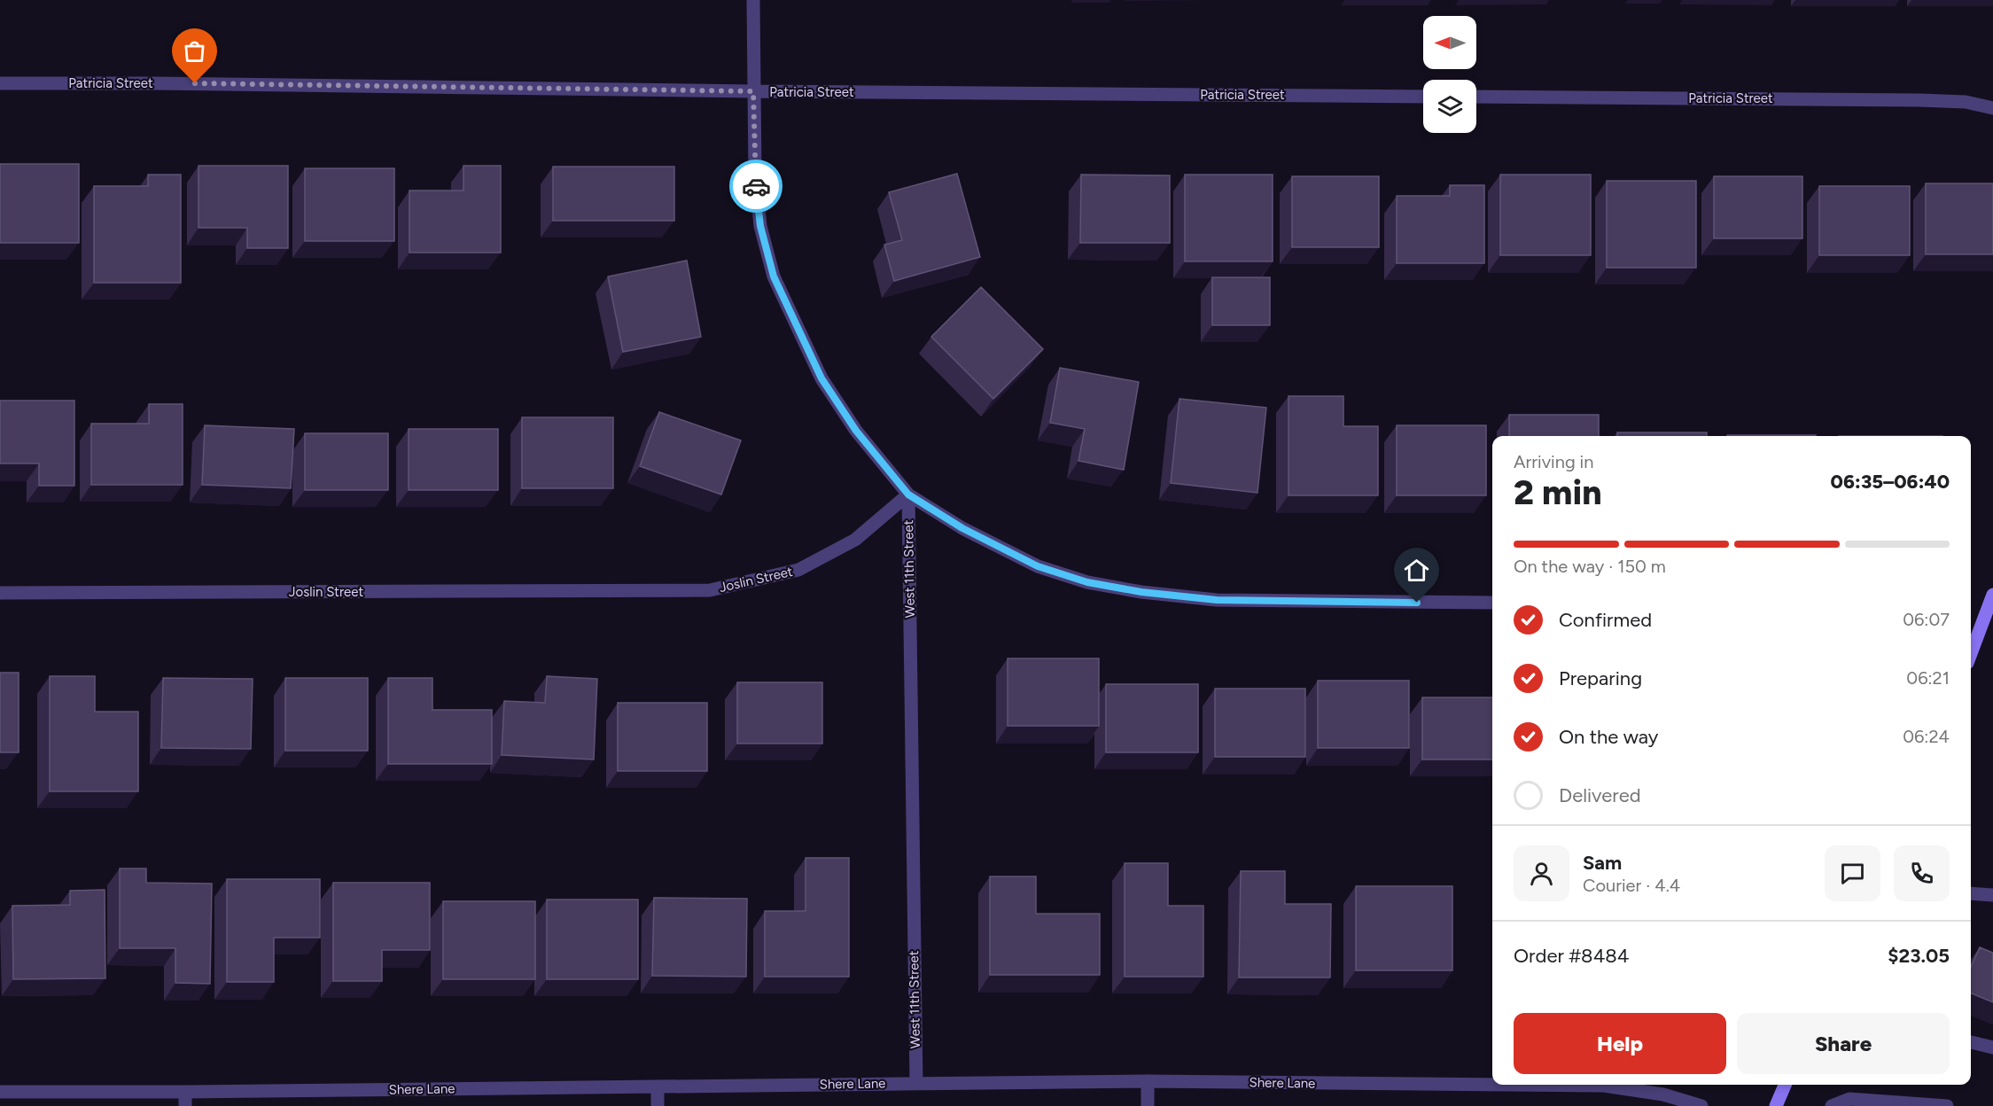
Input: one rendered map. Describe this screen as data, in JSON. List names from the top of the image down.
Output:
{
  "streets": {
    "street": [
      "Patricia Street",
      "West 11th Street",
      "Joslin Street",
      "Shere Lane"
    ]
  },
  "crossings": [
    ["West 11th Street", "Joslin Street"],
    ["West 11th Street", "Shere Lane"]
  ],
  "north": "left",
  "page": {
    "heading": ["2 min", "Arriving in", "06:35–06:40"],
    "panel": [
      "Sam",
      "Courier · 4.4",
      "Order #8484",
      "$23.05"
    ],
    "bar": "On the way · 150 m",
    "list": [
      ["Confirmed", "06:07"],
      ["Preparing", "06:21"],
      ["On the way", "06:24"],
      "Delivered"
    ],
    "buttons": ["Help", "Share"]
  }
}
